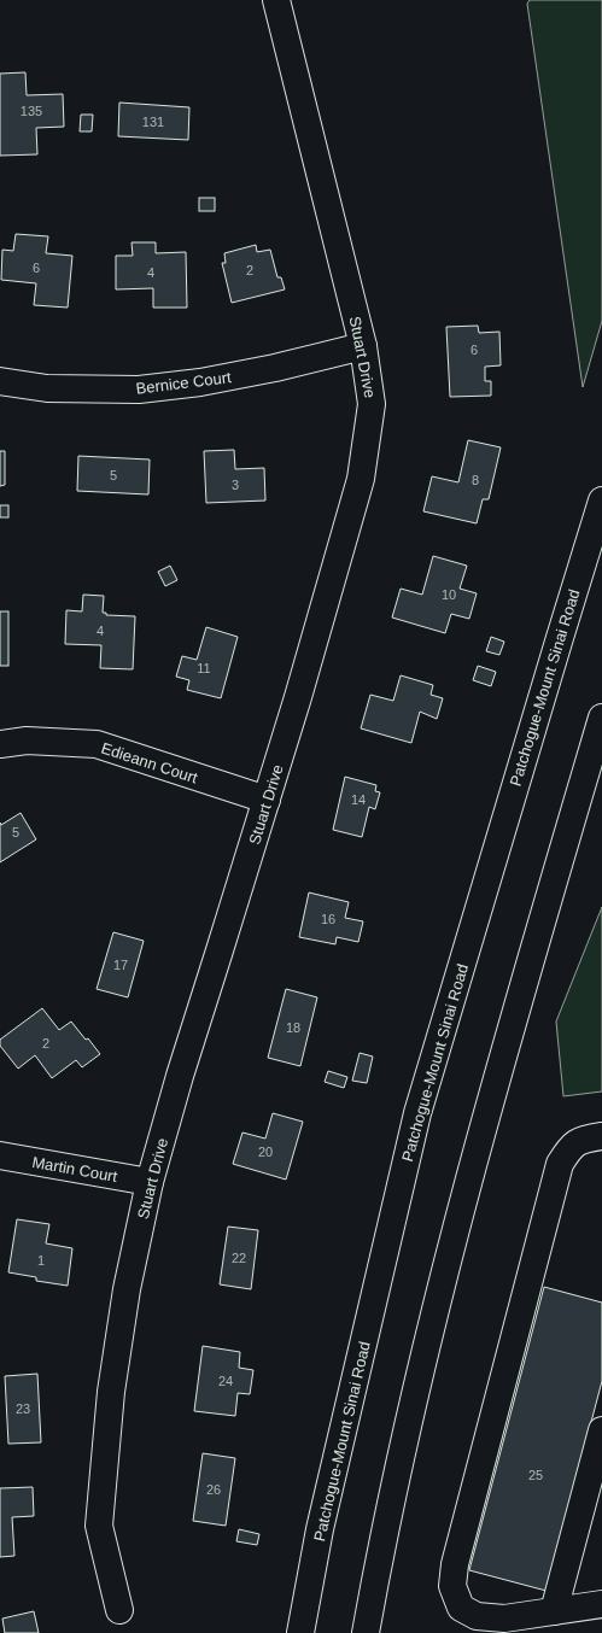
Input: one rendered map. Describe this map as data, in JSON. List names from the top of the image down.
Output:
{
  "streets": {
    "main road": [
      "Stuart Drive",
      "Bernice Court",
      "Patchogue-Mount Sinai Road",
      "Edieann Court",
      "Martin Court"
    ]
  },
  "crossings": [
    ["Stuart Drive", "Bernice Court"],
    ["Stuart Drive", "Edieann Court"],
    ["Stuart Drive", "Martin Court"]
  ],
  "house_numbers": [
    "135",
    "131",
    "6",
    "2",
    "4",
    "6",
    "5",
    "8",
    "3",
    "10",
    "4",
    "11",
    "14",
    "5",
    "16",
    "17",
    "18",
    "2",
    "20",
    "22",
    "1",
    "24",
    "23",
    "25",
    "26"
  ]
}
